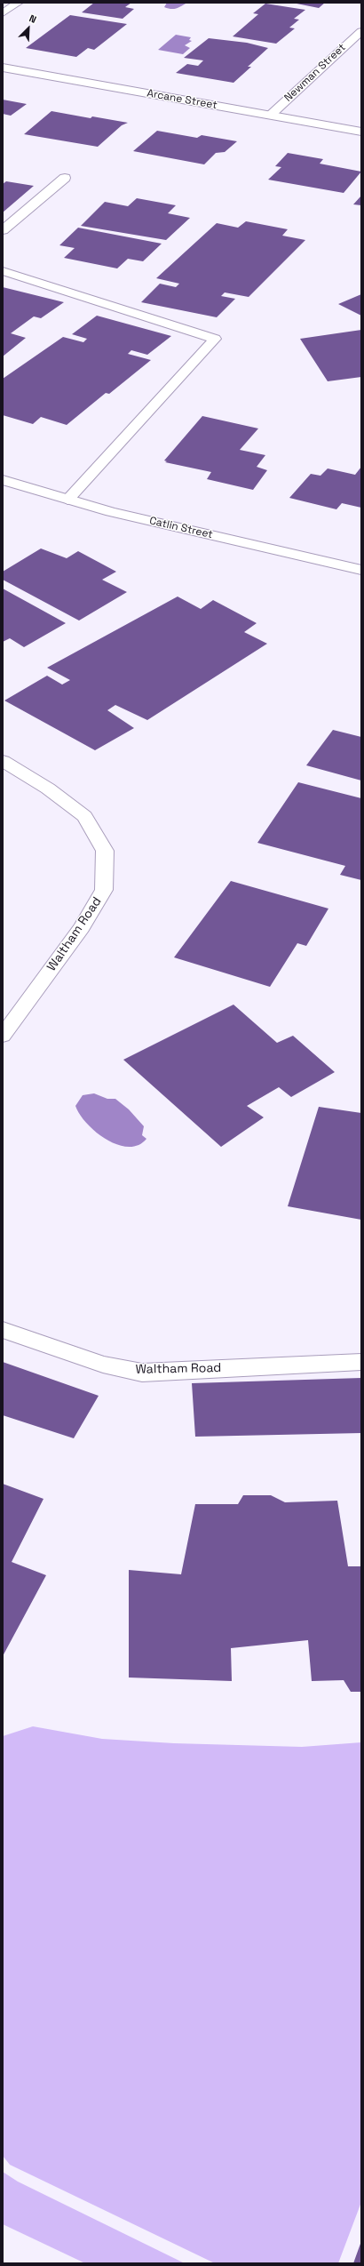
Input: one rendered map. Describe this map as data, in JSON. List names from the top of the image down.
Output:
{
  "streets": {
    "street": [
      "Newman Street",
      "Arcane Street",
      "Catlin Street",
      "Waltham Road"
    ]
  },
  "crossings": [
    ["Newman Street", "Arcane Street"]
  ],
  "north": "top right"
}
